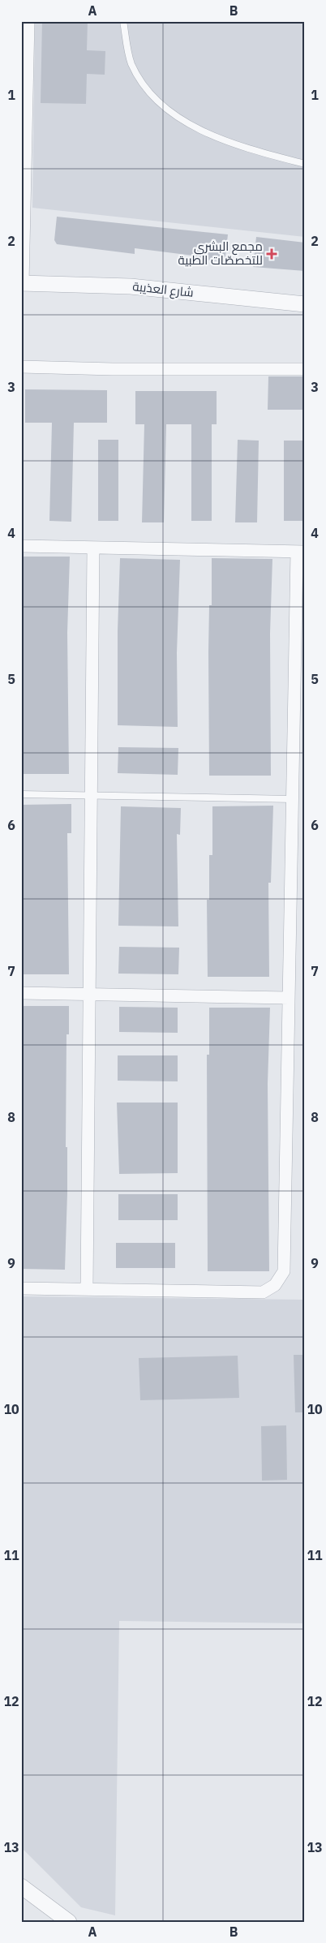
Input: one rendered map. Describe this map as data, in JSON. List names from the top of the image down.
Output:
{
  "streets": {
    "street": ["شارع العذيبة"]
  },
  "places": {
    "health": ["مجمع البشرى للتخصصّات الطبية"]
  },
  "grid": {
    "columns": ["A", "B"],
    "rows": [
      "1",
      "2",
      "3",
      "4",
      "5",
      "6",
      "7",
      "8",
      "9",
      "10",
      "11",
      "12",
      "13"
    ]
  }
}
